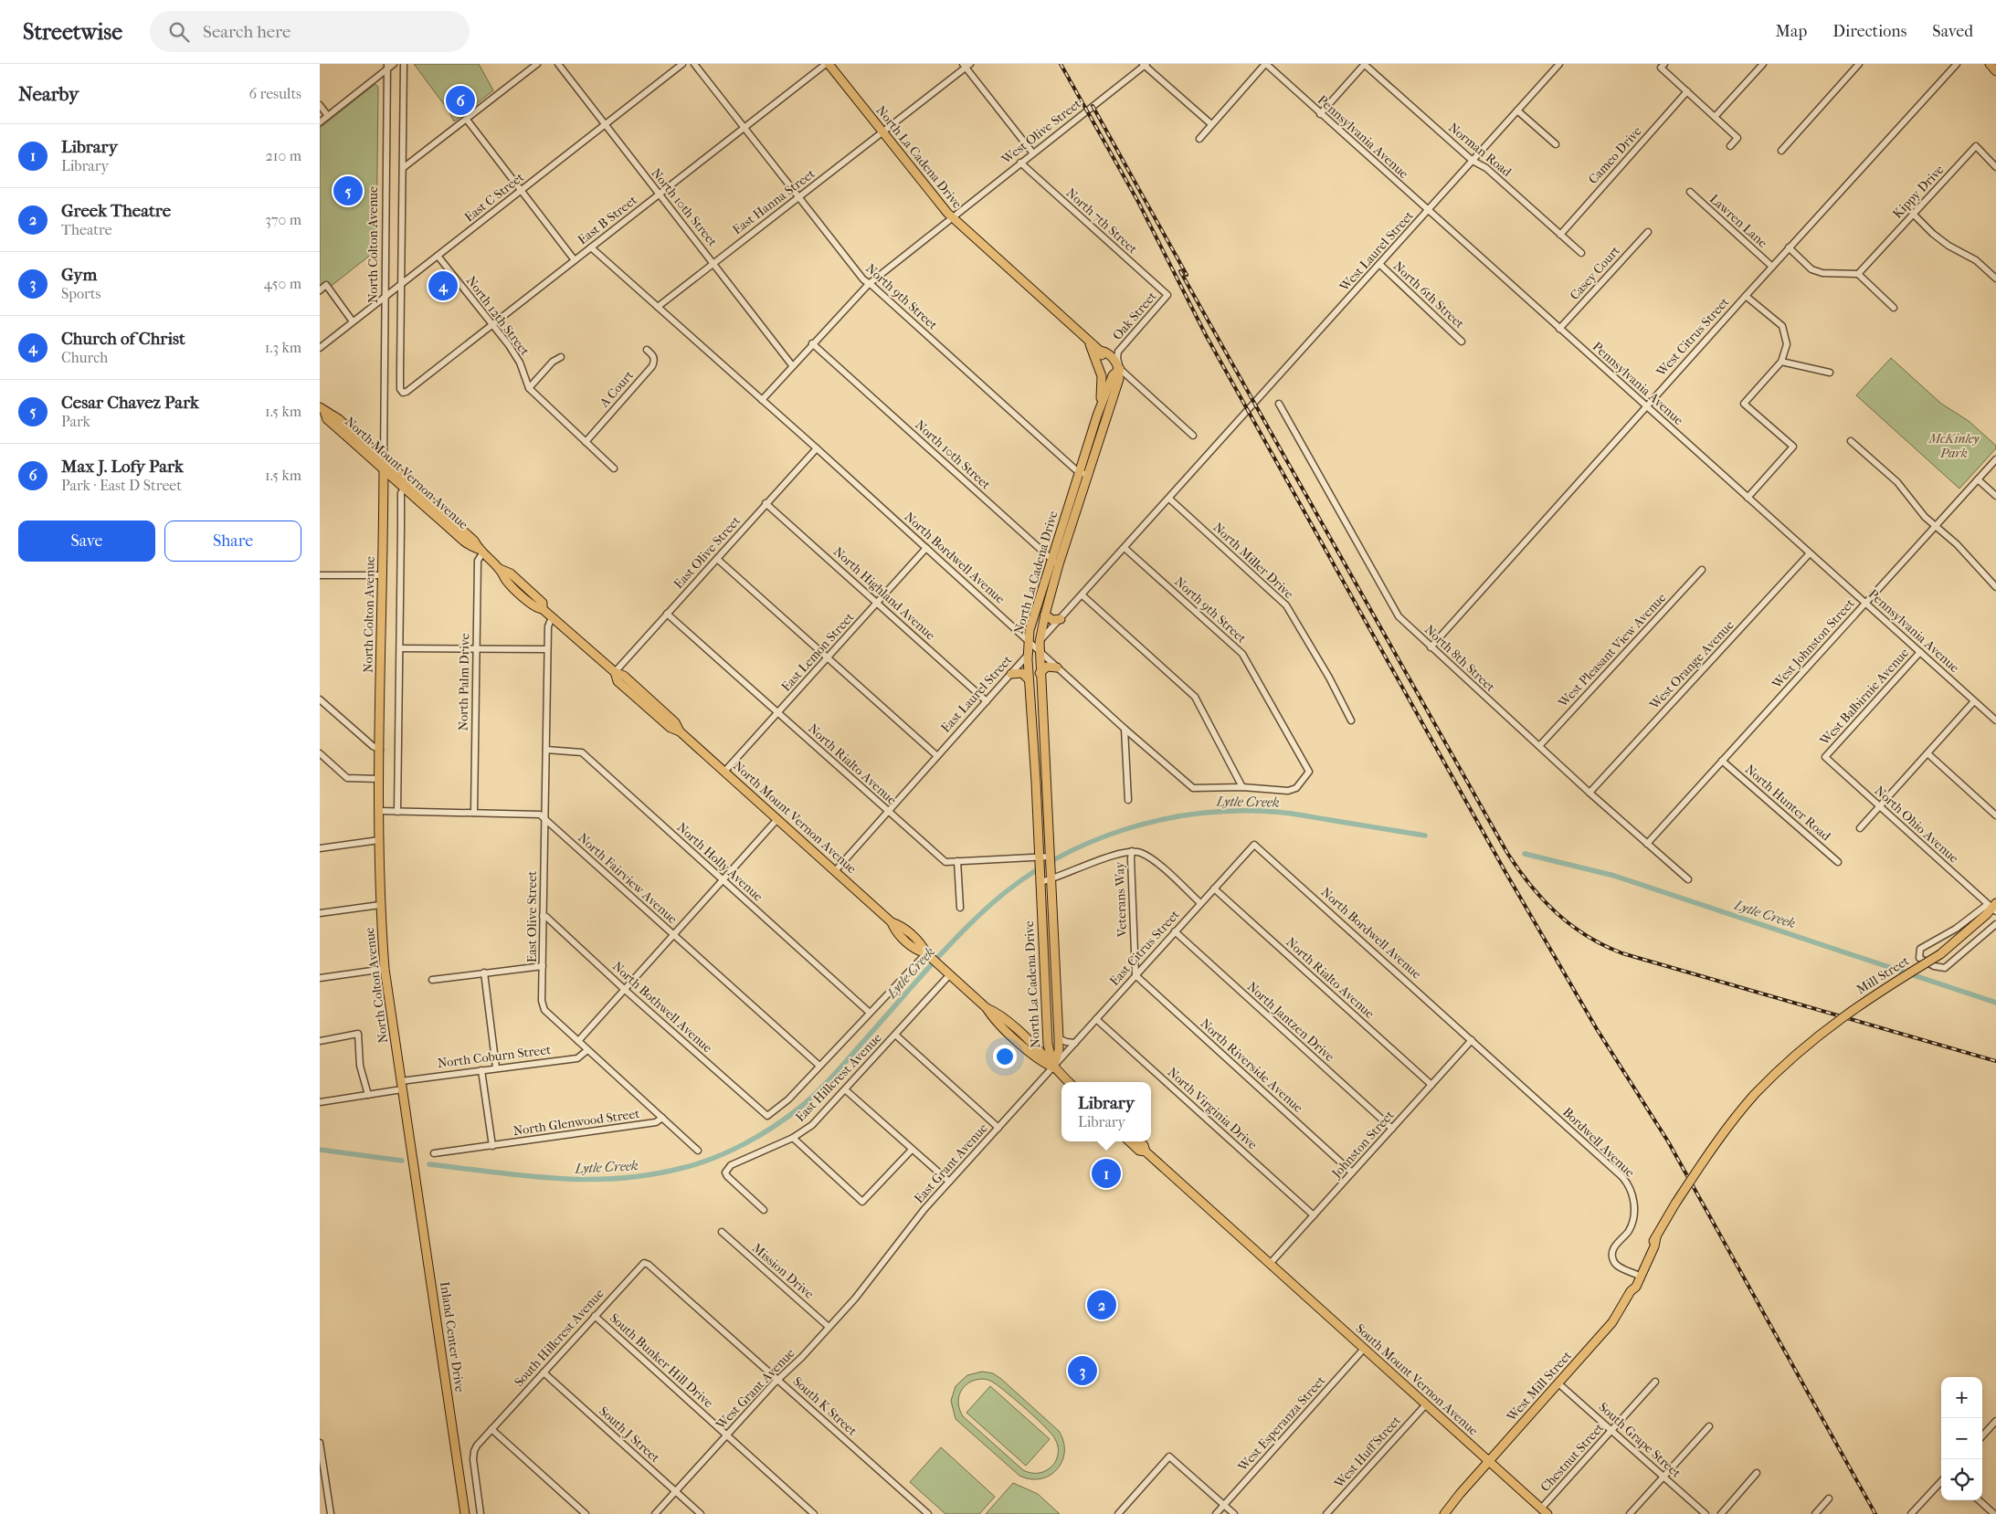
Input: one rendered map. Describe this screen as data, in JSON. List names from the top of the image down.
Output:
{
  "streets": {
    "main road": [
      "North La Cadena Drive",
      "North Colton Avenue",
      "North Mount Vernon Avenue",
      "Mill Street",
      "Inland Center Drive",
      "South Mount Vernon Avenue",
      "West Mill Street"
    ],
    "street": [
      "West Olive Street",
      "Pennsylvania Avenue",
      "Norman Road",
      "Cameo Drive",
      "Kippy Drive",
      "East C Street",
      "East Hanna Street",
      "North 10th Street",
      "East B Street",
      "North 7th Street",
      "Lawren Lane",
      "West Laurel Street",
      "Casey Court",
      "North 6th Street",
      "North 9th Street",
      "North 12th Street",
      "Oak Street",
      "West Citrus Street",
      "A Court",
      "East Olive Street",
      "North Bordwell Avenue",
      "North Miller Drive",
      "North Highland Avenue",
      "West Johnston Street",
      "West Pleasant View Avenue",
      "East Lemon Street",
      "North 8th Street",
      "West Orange Avenue",
      "North Palm Drive",
      "East Laurel Street",
      "West Balbirnie Avenue",
      "North Rialto Avenue",
      "North Hunter Road",
      "North Ohio Avenue",
      "North Holly Avenue",
      "North Fairview Avenue",
      "Veterans Way",
      "East Citrus Street",
      "North Bothwell Avenue",
      "North Jantzen Drive",
      "North Coburn Street",
      "North Riverside Avenue",
      "East Hillcrest Avenue",
      "North Virginia Drive",
      "North Glenwood Street",
      "Bordwell Avenue",
      "Johnston Street",
      "East Grant Avenue",
      "Mission Drive",
      "South Hillcrest Avenue",
      "South Bunker Hill Drive",
      "West Grant Avenue",
      "South K Street",
      "West Esperanza Street",
      "South J Street",
      "South Grape Street",
      "West Huff Street",
      "Chestnut Street"
    ]
  },
  "crossings": [
    ["West Olive Street", "North La Cadena Drive"],
    ["West Olive Street", "North 7th Street"],
    ["Pennsylvania Avenue", "West Laurel Street"],
    ["Pennsylvania Avenue", "Casey Court"],
    ["Pennsylvania Avenue", "West Citrus Street"],
    ["Pennsylvania Avenue", "West Johnston Street"],
    ["Pennsylvania Avenue", "West Orange Avenue"],
    ["Pennsylvania Avenue", "West Balbirnie Avenue"],
    ["Norman Road", "Cameo Drive"],
    ["Norman Road", "West Laurel Street"],
    ["North La Cadena Drive", "East Hanna Street"],
    ["North La Cadena Drive", "North 10th Street"],
    ["North La Cadena Drive", "East B Street"],
    ["North La Cadena Drive", "North 9th Street"],
    ["North La Cadena Drive", "Oak Street"],
    ["North La Cadena Drive", "North Mount Vernon Avenue"],
    ["North La Cadena Drive", "North Bordwell Avenue"],
    ["North La Cadena Drive", "East Laurel Street"],
    ["North La Cadena Drive", "North Rialto Avenue"],
    ["North La Cadena Drive", "East Citrus Street"],
    ["North La Cadena Drive", "East Grant Avenue"],
    ["East C Street", "North 10th Street"],
    ["East C Street", "East B Street"],
    ["East C Street", "North Colton Avenue"],
    ["East C Street", "North 12th Street"],
    ["East Hanna Street", "North 10th Street"],
    ["East Hanna Street", "North 9th Street"],
    ["East Hanna Street", "North Bordwell Avenue"],
    ["North 10th Street", "East B Street"],
    ["East B Street", "North 9th Street"],
    ["East B Street", "North 12th Street"],
    ["East B Street", "North Bordwell Avenue"],
    ["North 7th Street", "Oak Street"],
    ["Lawren Lane", "West Citrus Street"],
    ["North Colton Avenue", "North Mount Vernon Avenue"],
    ["North Colton Avenue", "North Fairview Avenue"],
    ["North Colton Avenue", "North Coburn Street"],
    ["North Colton Avenue", "Inland Center Drive"],
    ["West Laurel Street", "North 6th Street"],
    ["West Laurel Street", "East Laurel Street"],
    ["North 9th Street", "North Bordwell Avenue"],
    ["North 9th Street", "East Laurel Street"],
    ["North 12th Street", "A Court"],
    ["West Citrus Street", "North 8th Street"],
    ["North Mount Vernon Avenue", "East Olive Street"],
    ["North Mount Vernon Avenue", "East Lemon Street"],
    ["North Mount Vernon Avenue", "North Palm Drive"],
    ["North Mount Vernon Avenue", "East Laurel Street"],
    ["North Mount Vernon Avenue", "East Citrus Street"],
    ["North Mount Vernon Avenue", "East Hillcrest Avenue"],
    ["North Mount Vernon Avenue", "East Grant Avenue"],
    ["East Olive Street", "North Bordwell Avenue"],
    ["East Olive Street", "North Highland Avenue"],
    ["East Olive Street", "North Rialto Avenue"],
    ["East Olive Street", "North Holly Avenue"],
    ["East Olive Street", "North Fairview Avenue"],
    ["East Olive Street", "North Bothwell Avenue"],
    ["East Olive Street", "North Coburn Street"],
    ["East Olive Street", "North Glenwood Street"],
    ["North Bordwell Avenue", "East Lemon Street"],
    ["North Bordwell Avenue", "East Laurel Street"],
    ["North Bordwell Avenue", "East Citrus Street"],
    ["North Bordwell Avenue", "Bordwell Avenue"],
    ["North Bordwell Avenue", "Johnston Street"],
    ["North Miller Drive", "East Laurel Street"],
    ["North Highland Avenue", "East Lemon Street"],
    ["North Highland Avenue", "East Laurel Street"],
    ["West Johnston Street", "North 8th Street"],
    ["West Johnston Street", "North Hunter Road"],
    ["West Pleasant View Avenue", "North 8th Street"],
    ["East Lemon Street", "North Rialto Avenue"],
    ["North 8th Street", "West Orange Avenue"],
    ["North Palm Drive", "North Fairview Avenue"],
    ["East Laurel Street", "North Rialto Avenue"],
    ["West Balbirnie Avenue", "North Ohio Avenue"],
    ["North Rialto Avenue", "East Citrus Street"],
    ["North Rialto Avenue", "Johnston Street"],
    ["North Ohio Avenue", "Mill Street"],
    ["North Holly Avenue", "East Hillcrest Avenue"],
    ["North Fairview Avenue", "East Hillcrest Avenue"],
    ["Veterans Way", "East Citrus Street"],
    ["Veterans Way", "North Riverside Avenue"],
    ["East Citrus Street", "North Jantzen Drive"],
    ["East Citrus Street", "North Riverside Avenue"],
    ["East Citrus Street", "North Virginia Drive"],
    ["East Citrus Street", "East Grant Avenue"],
    ["Mill Street", "West Mill Street"],
    ["North Bothwell Avenue", "East Hillcrest Avenue"],
    ["North Jantzen Drive", "Johnston Street"],
    ["North Riverside Avenue", "Johnston Street"],
    ["North Virginia Drive", "Johnston Street"],
    ["Bordwell Avenue", "Johnston Street"],
    ["Bordwell Avenue", "West Mill Street"],
    ["Johnston Street", "South Mount Vernon Avenue"],
    ["East Grant Avenue", "West Grant Avenue"],
    ["Mission Drive", "West Grant Avenue"],
    ["South Hillcrest Avenue", "South Bunker Hill Drive"],
    ["South Hillcrest Avenue", "South K Street"],
    ["South Hillcrest Avenue", "South J Street"],
    ["South Bunker Hill Drive", "West Grant Avenue"],
    ["South Mount Vernon Avenue", "West Mill Street"],
    ["South Mount Vernon Avenue", "West Esperanza Street"],
    ["South Mount Vernon Avenue", "West Huff Street"],
    ["South Mount Vernon Avenue", "Chestnut Street"],
    ["West Mill Street", "South Grape Street"],
    ["West Grant Avenue", "South K Street"],
    ["West Grant Avenue", "South J Street"],
    ["South Grape Street", "Chestnut Street"]
  ],
  "water": ["Lytle Creek"],
  "parks": ["McKinley Park"],
  "page": {
    "header": "Streetwise",
    "search": "Search here",
    "nav": ["Map", "Directions", "Saved"],
    "heading": ["Nearby", "6 results"],
    "pins": [
      "6",
      "5",
      "4",
      "1",
      "2",
      "3"
    ],
    "list": [
      {
        "mark": "1",
        "name": "Library",
        "note": "Library",
        "value": "210 m"
      },
      {
        "mark": "2",
        "name": "Greek Theatre",
        "note": "Theatre",
        "value": "370 m"
      },
      {
        "mark": "3",
        "name": "Gym",
        "note": "Sports",
        "value": "450 m"
      },
      {
        "mark": "4",
        "name": "Church of Christ",
        "note": "Church",
        "value": "1.3 km"
      },
      {
        "mark": "5",
        "name": "Cesar Chavez Park",
        "note": "Park",
        "value": "1.5 km"
      },
      {
        "mark": "6",
        "name": "Max J. Lofy Park",
        "note": "Park · East D Street",
        "value": "1.5 km"
      }
    ],
    "buttons": ["Save", "Share"],
    "popup": ["Library", "Library"],
    "map_buttons": ["+", "−"]
  }
}
